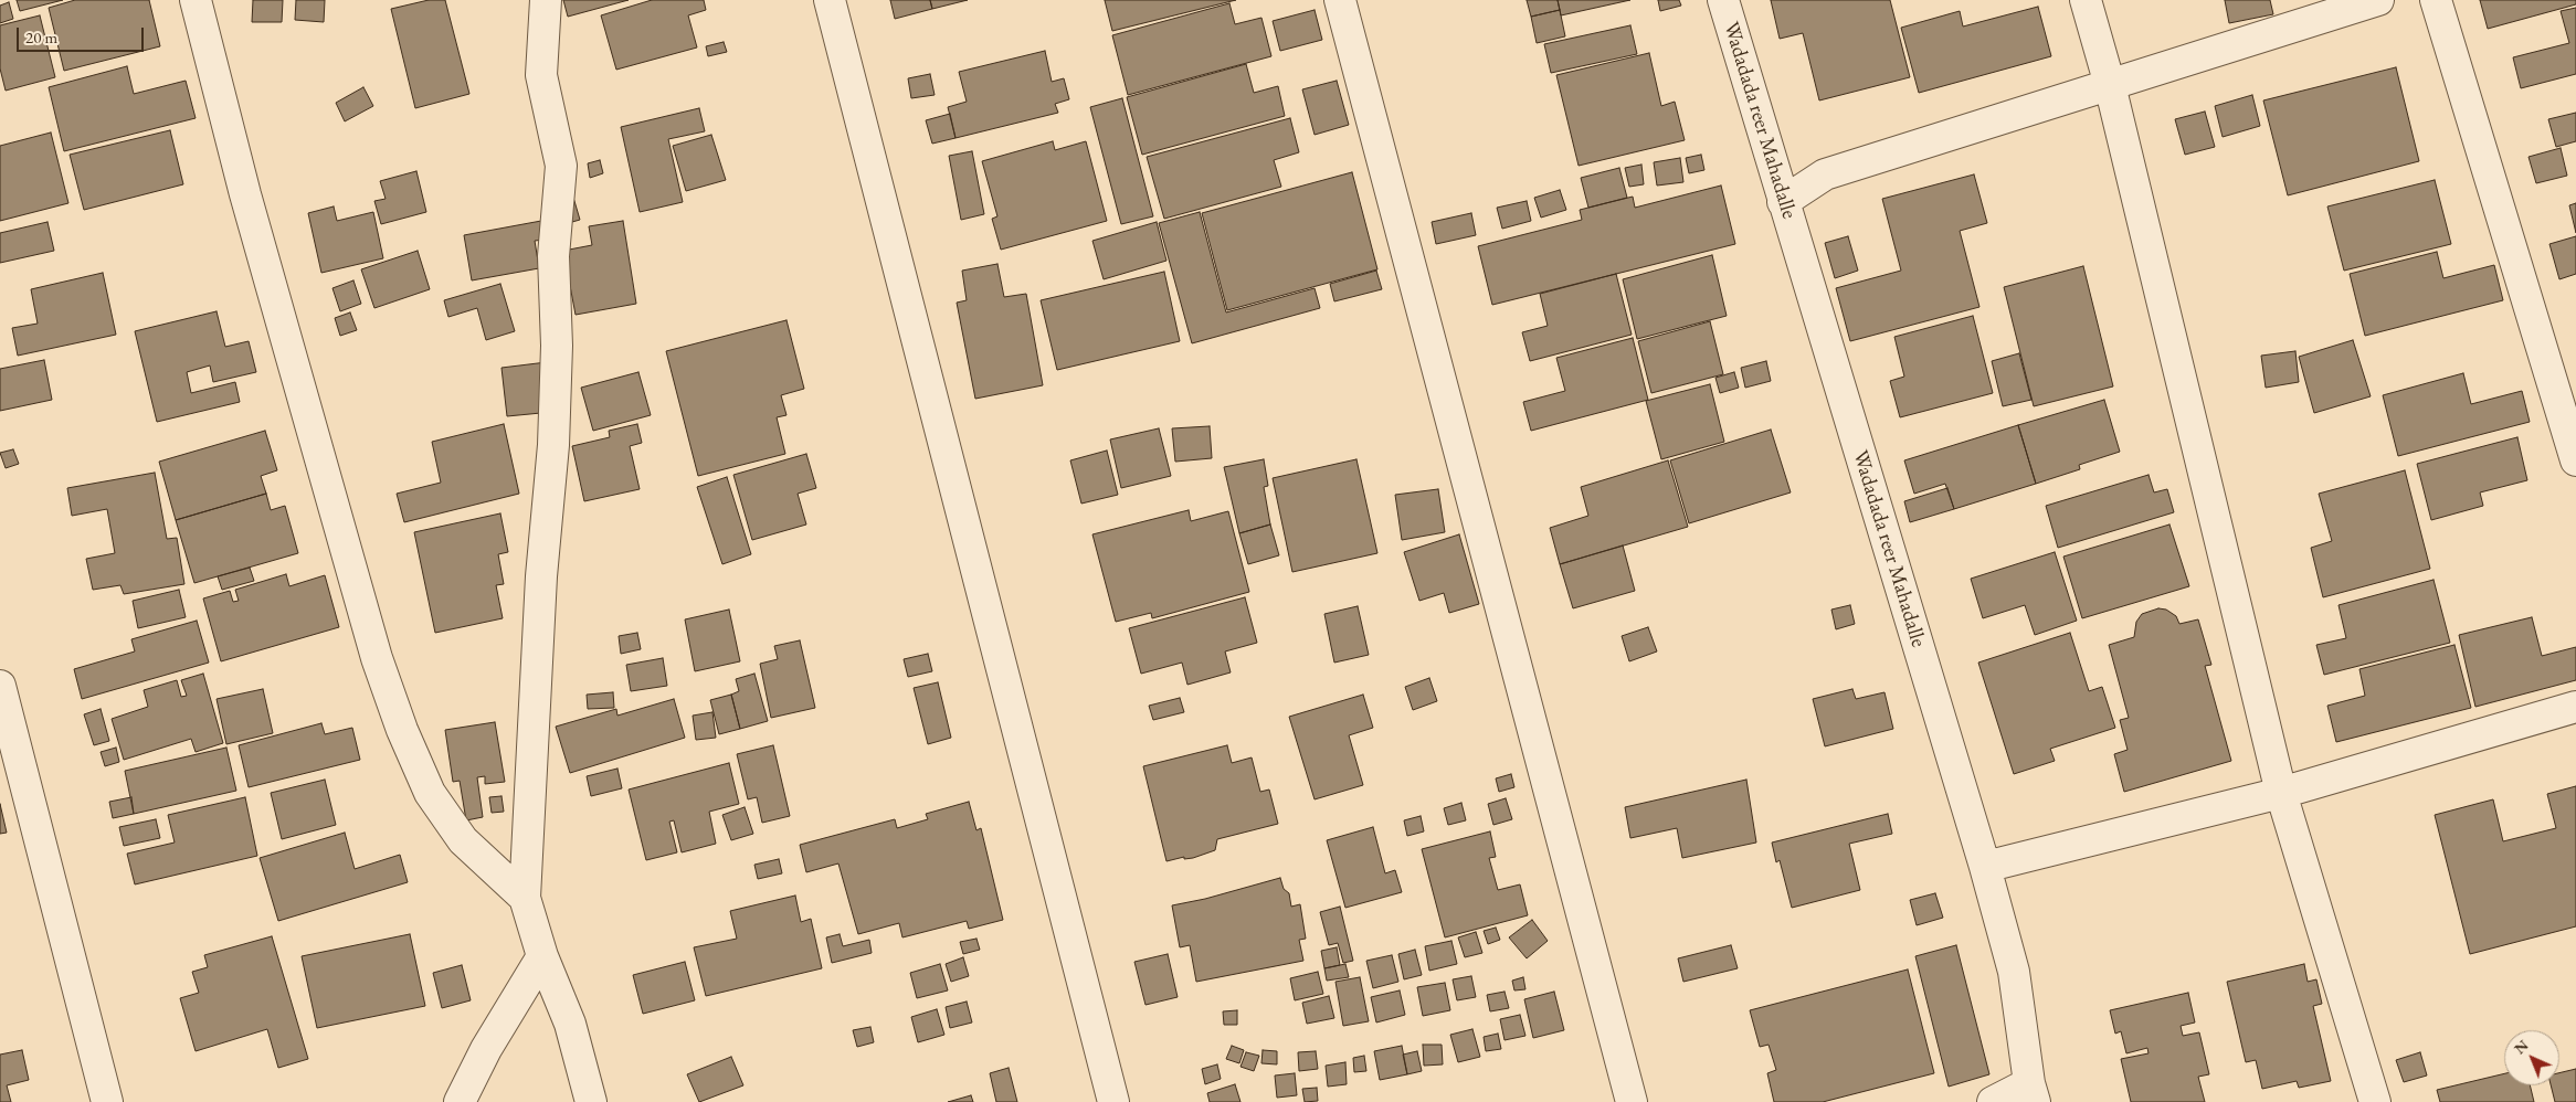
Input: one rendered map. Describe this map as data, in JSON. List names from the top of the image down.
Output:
{
  "streets": {
    "street": ["Wadadada reer Mahadalle"]
  },
  "scale_bar": "20 m",
  "north": "top left"
}
